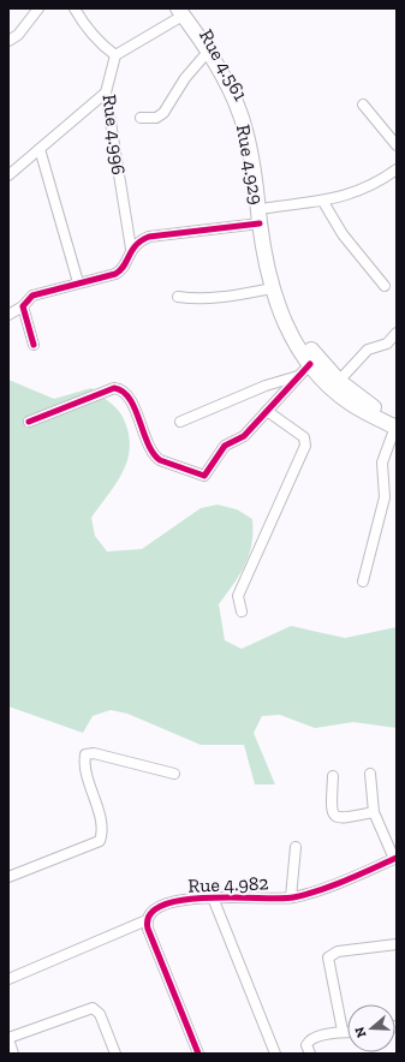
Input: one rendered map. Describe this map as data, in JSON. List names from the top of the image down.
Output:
{
  "streets": {
    "main road": ["Rue 4.561", "Rue 4.929"],
    "street": ["Rue 4.996", "Rue 4.982"]
  },
  "crossings": [
    ["Rue 4.561", "Rue 4.929"]
  ],
  "north": "left"
}
